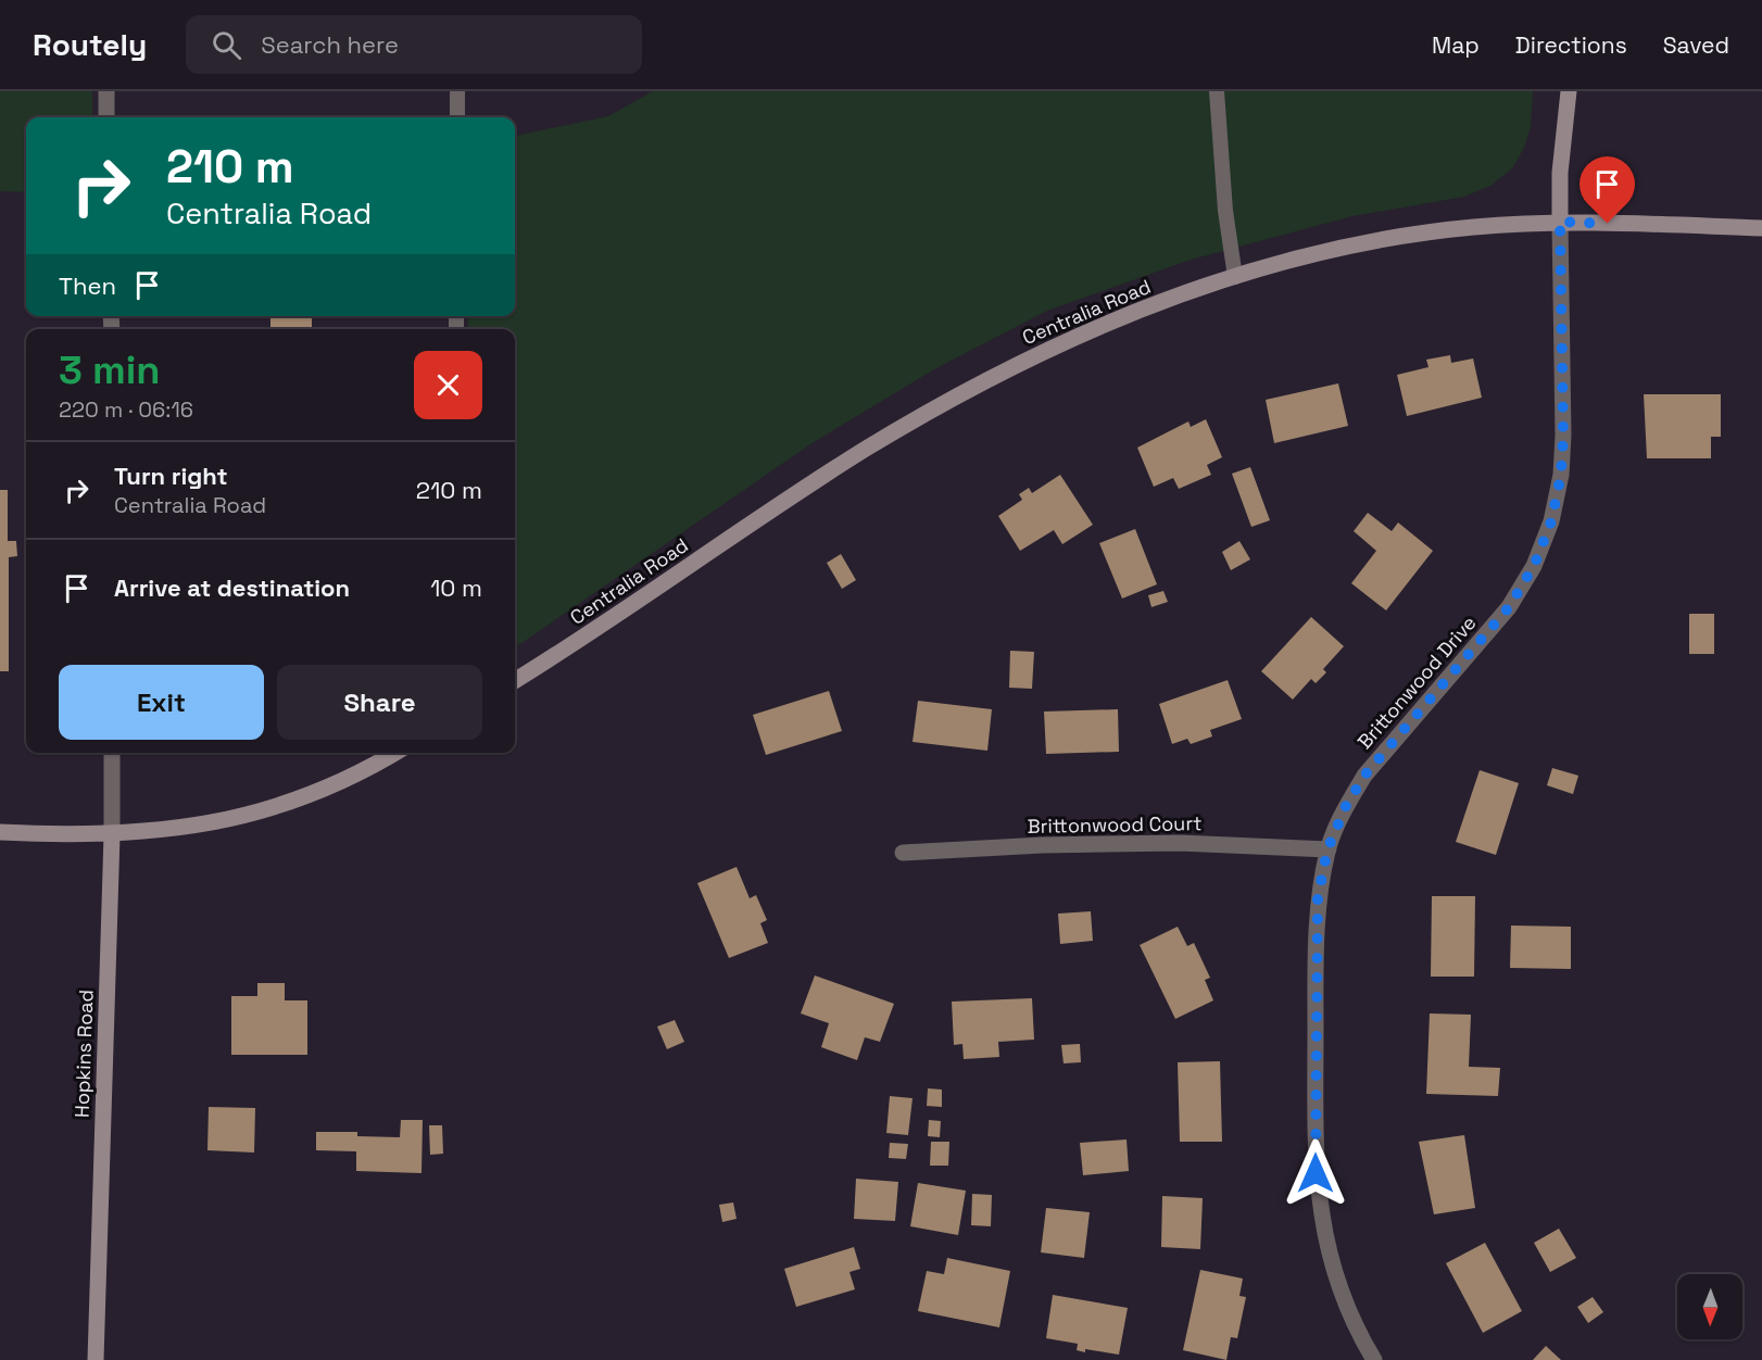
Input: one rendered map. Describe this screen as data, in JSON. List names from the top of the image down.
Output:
{
  "streets": {
    "main road": ["Centralia Road", "Hopkins Road"],
    "street": ["Brittonwood Drive", "Brittonwood Court"]
  },
  "crossings": [
    ["Centralia Road", "Brittonwood Drive"],
    ["Brittonwood Drive", "Brittonwood Court"]
  ],
  "north": "bottom",
  "page": {
    "header": "Routely",
    "search": "Search here",
    "nav": ["Map", "Directions", "Saved"],
    "turn": ["210 m", "Centralia Road"],
    "then": "Then",
    "heading": ["3 min", "220 m · 06:16"],
    "list": [
      {
        "name": "Turn right",
        "note": "Centralia Road",
        "value": "210 m"
      },
      {
        "name": "Arrive at destination",
        "value": "10 m"
      }
    ],
    "buttons": ["Exit", "Share"]
  }
}
